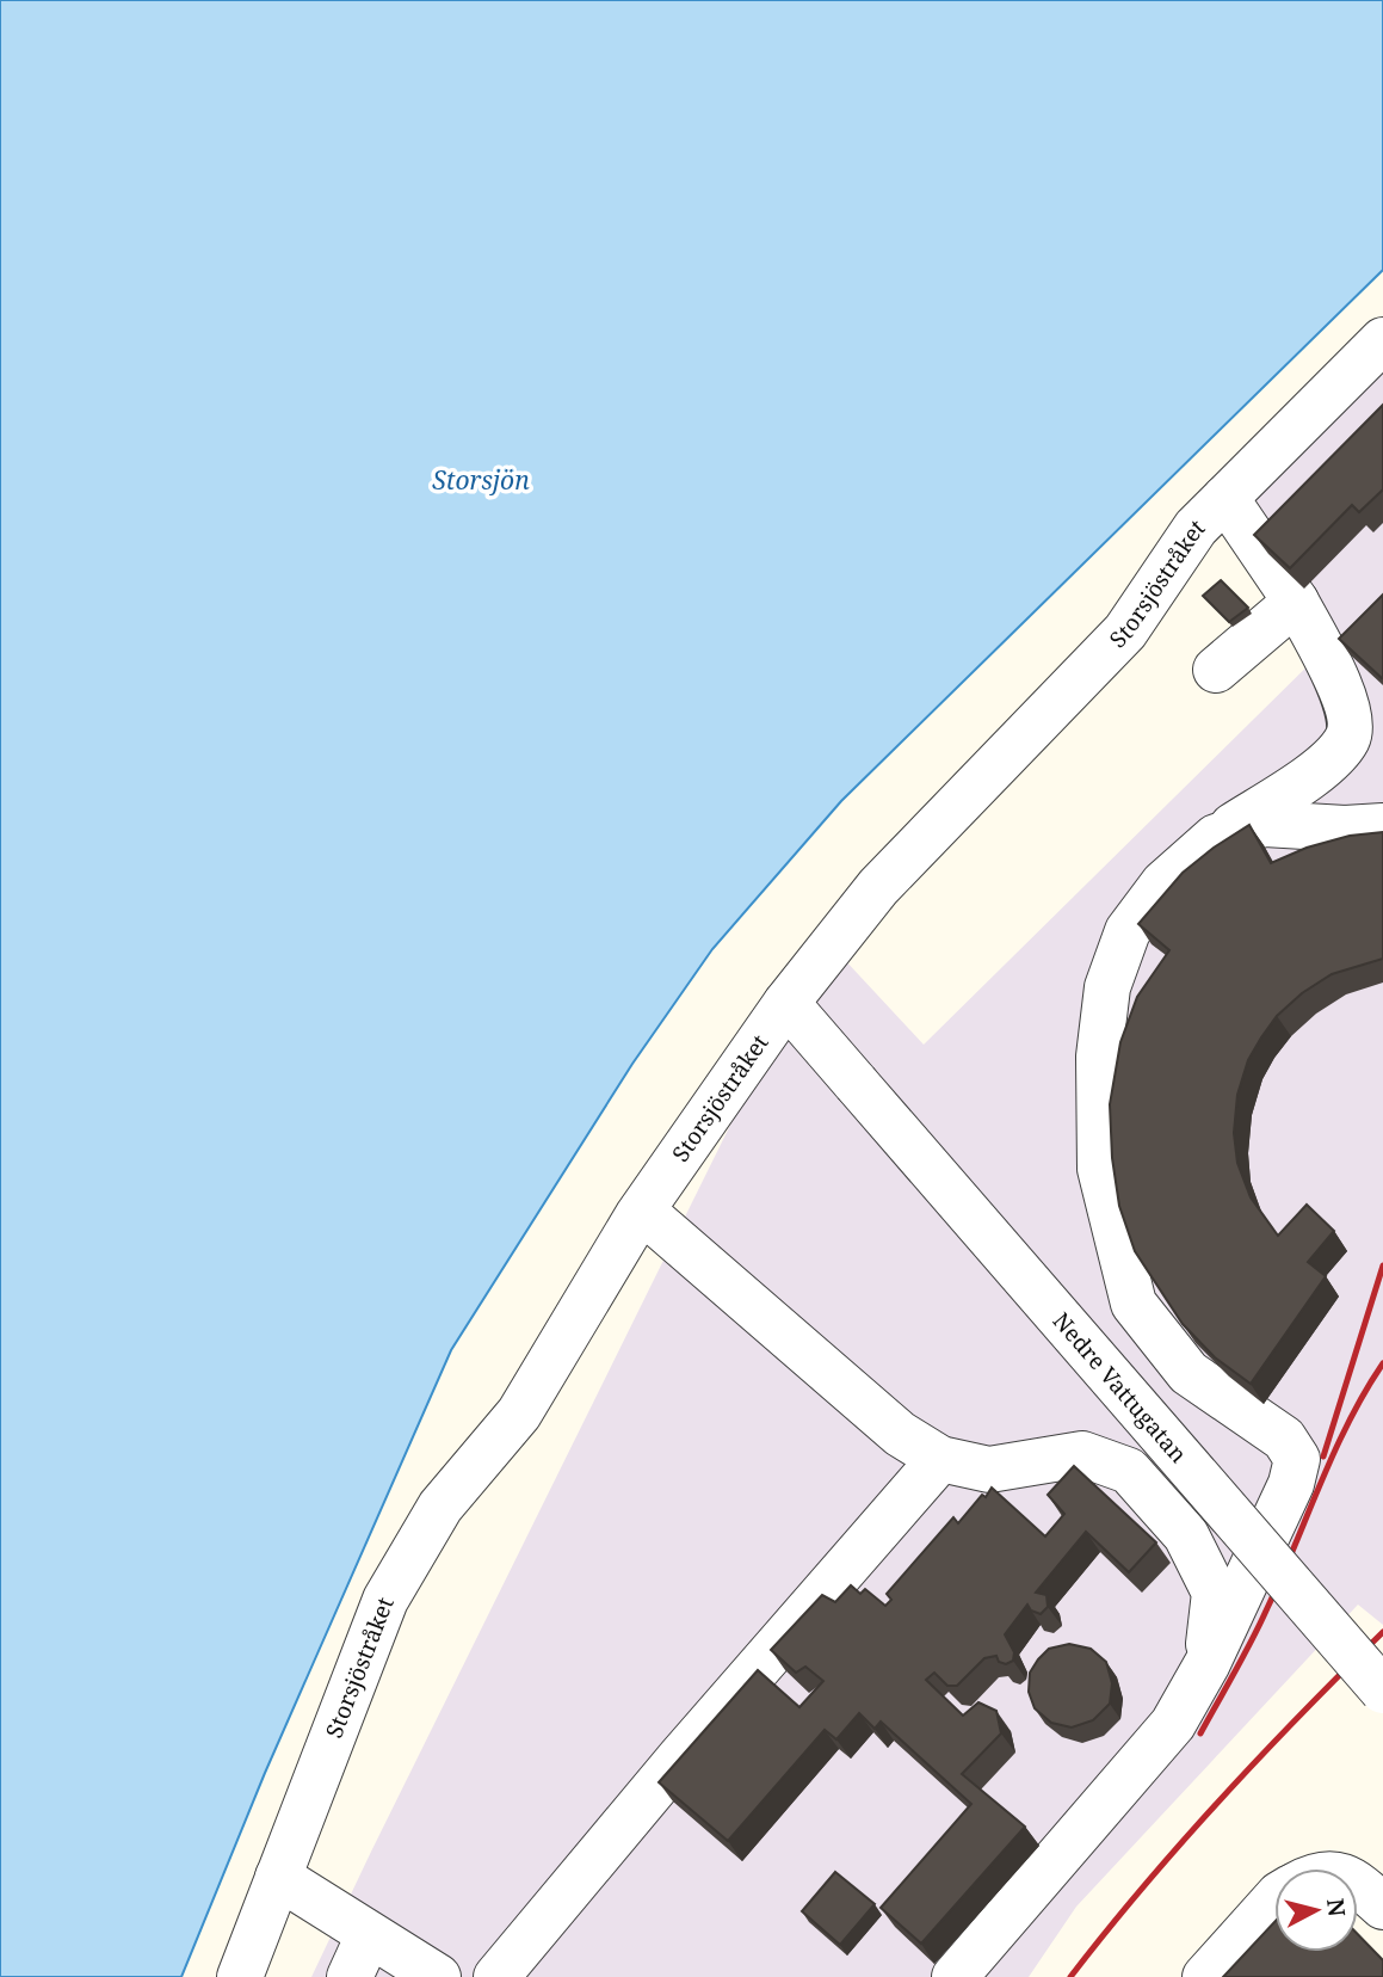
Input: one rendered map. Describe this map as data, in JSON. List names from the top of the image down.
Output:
{
  "streets": {
    "street": ["Storsjöstråket", "Nedre Vattugatan"]
  },
  "crossings": [
    ["Storsjöstråket", "Nedre Vattugatan"]
  ],
  "water": ["Storsjön"],
  "north": "right"
}
